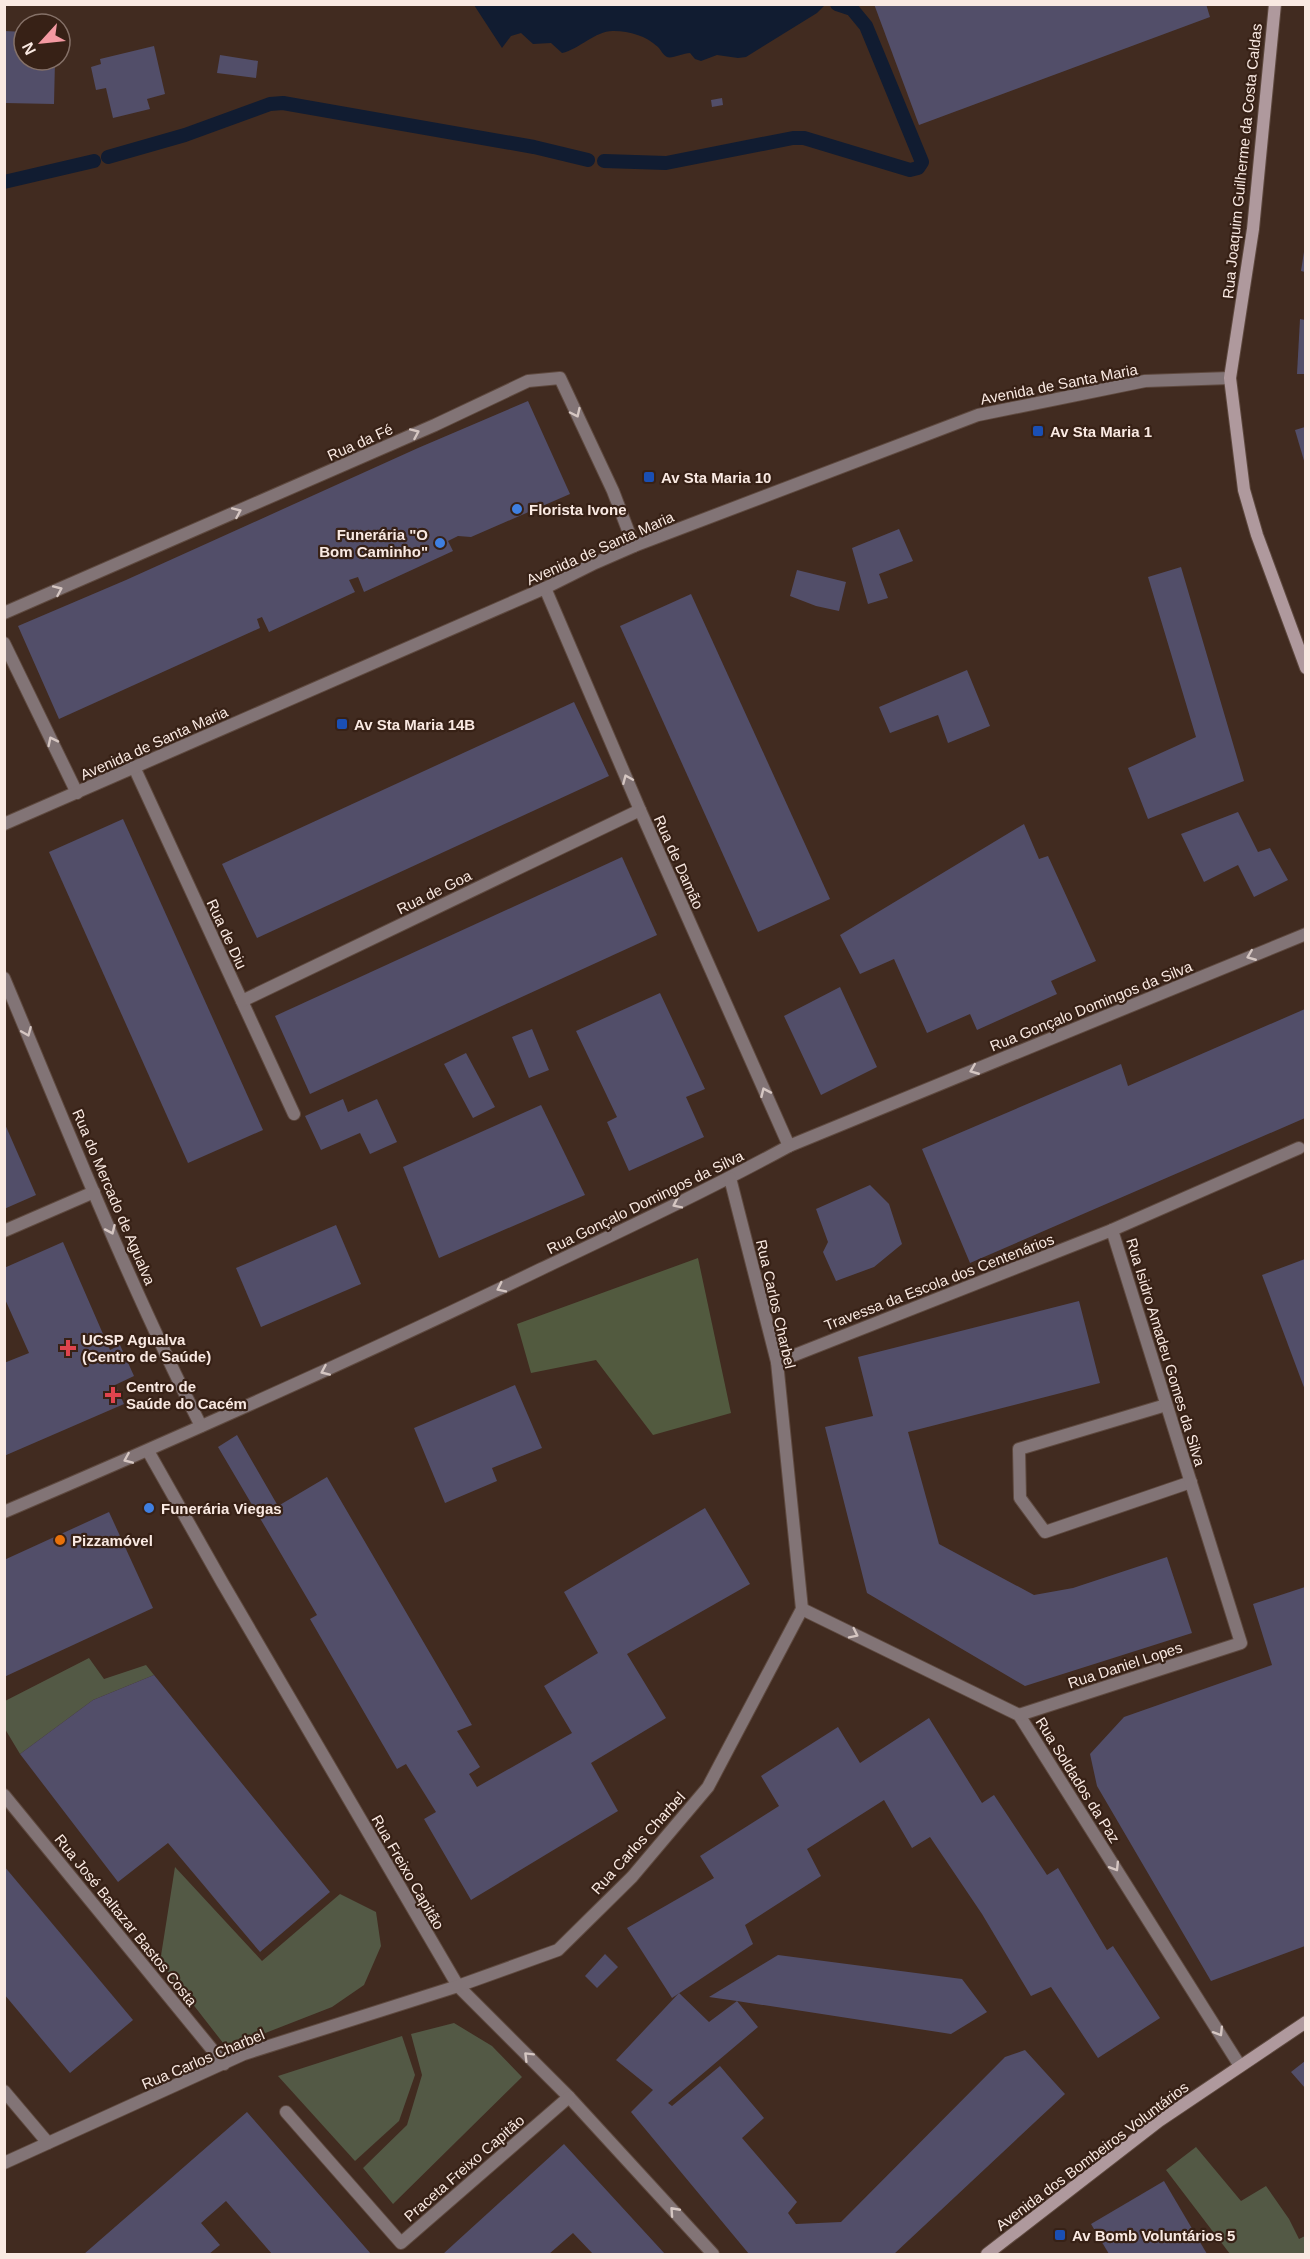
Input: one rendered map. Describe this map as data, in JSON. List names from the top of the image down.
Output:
{
  "streets": {
    "street": [
      "Rua Joaquim Guilherme da Costa Caldas",
      "Avenida de Santa Maria",
      "Rua da Fé",
      "Rua de Damão",
      "Rua de Goa",
      "Rua de Diu",
      "Rua Gonçalo Domingos da Silva",
      "Rua do Mercado de Agualva",
      "Travessa da Escola dos Centenários",
      "Rua Carlos Charbel",
      "Rua Isidro Amadeu Gomes da Silva",
      "Rua Daniel Lopes",
      "Rua Soldados da Paz",
      "Rua Freixo Capitão",
      "Rua José Baltazar Bastos Costa",
      "Avenida dos Bombeiros Voluntários",
      "Praceta Freixo Capitão"
    ]
  },
  "crossings": [
    ["Rua Joaquim Guilherme da Costa Caldas", "Avenida de Santa Maria"],
    ["Avenida de Santa Maria", "Rua da Fé"],
    ["Avenida de Santa Maria", "Rua de Damão"],
    ["Avenida de Santa Maria", "Rua de Diu"],
    ["Rua de Damão", "Rua de Goa"],
    ["Rua de Damão", "Rua Gonçalo Domingos da Silva"],
    ["Rua de Goa", "Rua de Diu"],
    ["Rua Gonçalo Domingos da Silva", "Rua do Mercado de Agualva"],
    ["Rua Gonçalo Domingos da Silva", "Rua Carlos Charbel"],
    ["Rua Gonçalo Domingos da Silva", "Rua Freixo Capitão"],
    ["Travessa da Escola dos Centenários", "Rua Carlos Charbel"],
    ["Travessa da Escola dos Centenários", "Rua Isidro Amadeu Gomes da Silva"],
    ["Rua Carlos Charbel", "Rua Soldados da Paz"],
    ["Rua Carlos Charbel", "Rua Freixo Capitão"],
    ["Rua Carlos Charbel", "Rua José Baltazar Bastos Costa"],
    ["Rua Isidro Amadeu Gomes da Silva", "Rua Daniel Lopes"],
    ["Rua Daniel Lopes", "Rua Soldados da Paz"],
    ["Rua Soldados da Paz", "Avenida dos Bombeiros Voluntários"],
    ["Rua Freixo Capitão", "Praceta Freixo Capitão"]
  ],
  "one_way": [
    "Rua da Fé",
    "Rua de Damão",
    "Rua Gonçalo Domingos da Silva",
    "Rua do Mercado de Agualva",
    "Rua Soldados da Paz",
    "Rua Freixo Capitão"
  ],
  "places": {
    "transit": [
      "Av Sta Maria 1",
      "Av Sta Maria 10",
      "Av Sta Maria 14B",
      "Av Bomb Voluntários 5"
    ],
    "other": [
      "Florista Ivone",
      "Funerária \"O Bom Caminho\"",
      "Funerária Viegas",
      "Pizzamóvel"
    ],
    "health": ["UCSP Agualva (Centro de Saúde)", "Centro de Saúde do Cacém"]
  },
  "north": "bottom left"
}
